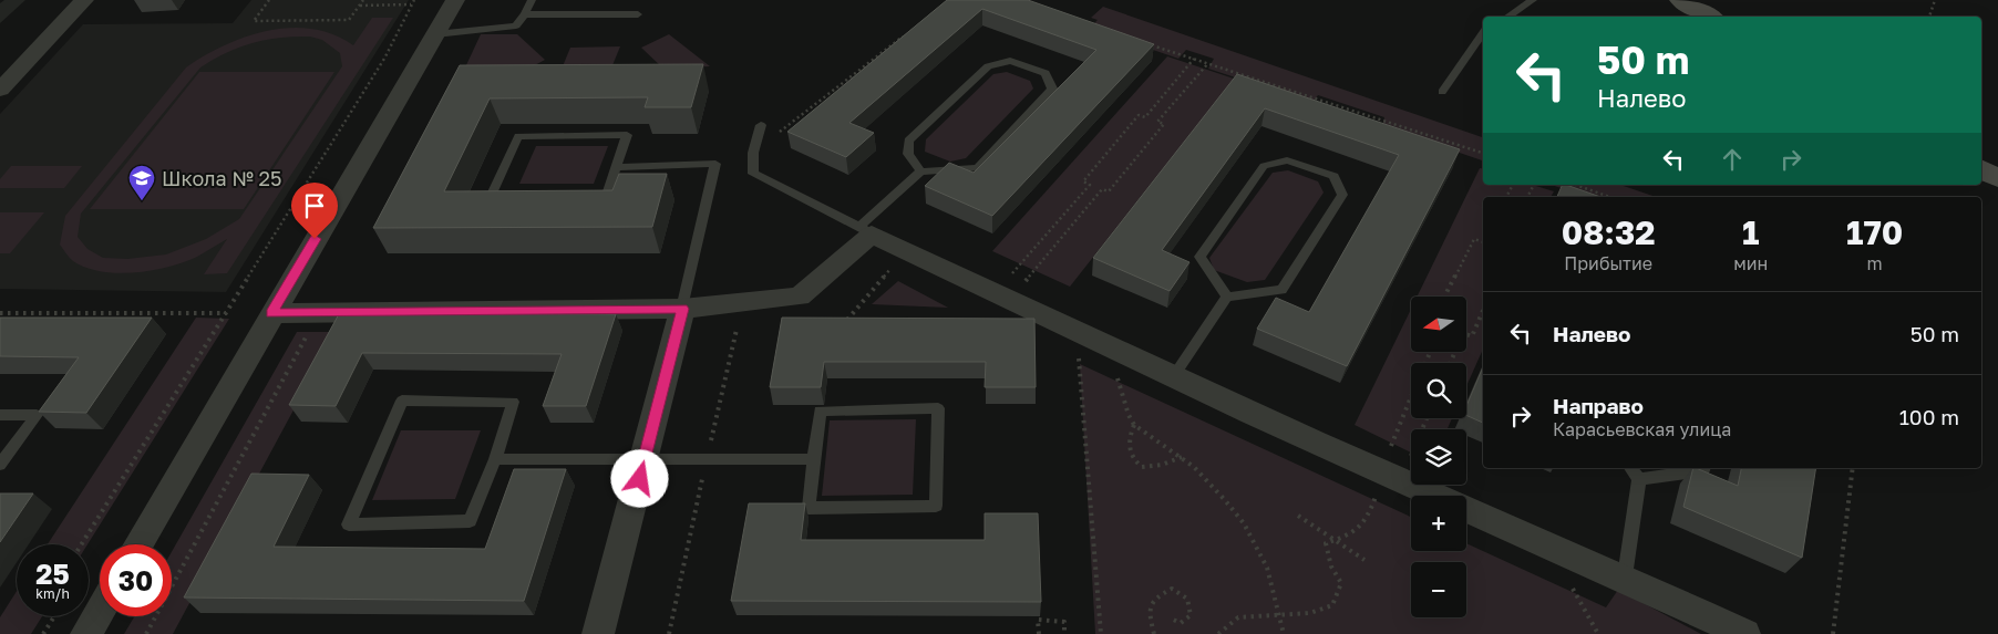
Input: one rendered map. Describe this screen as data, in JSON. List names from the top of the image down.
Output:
{
  "places": {
    "school or university": ["Школа № 25"]
  },
  "north": "left",
  "page": {
    "turn": ["50 m", "Налево"],
    "eta": [
      "08:32",
      "Прибытие",
      "1",
      "мин",
      "170",
      "m"
    ],
    "list": [
      {
        "name": "Налево",
        "value": "50 m"
      },
      {
        "name": "Направо",
        "note": "Карасьевская улица",
        "value": "100 m"
      }
    ],
    "map_buttons": ["+", "−"],
    "speed": "25 km/h",
    "limit": "30"
  }
}
